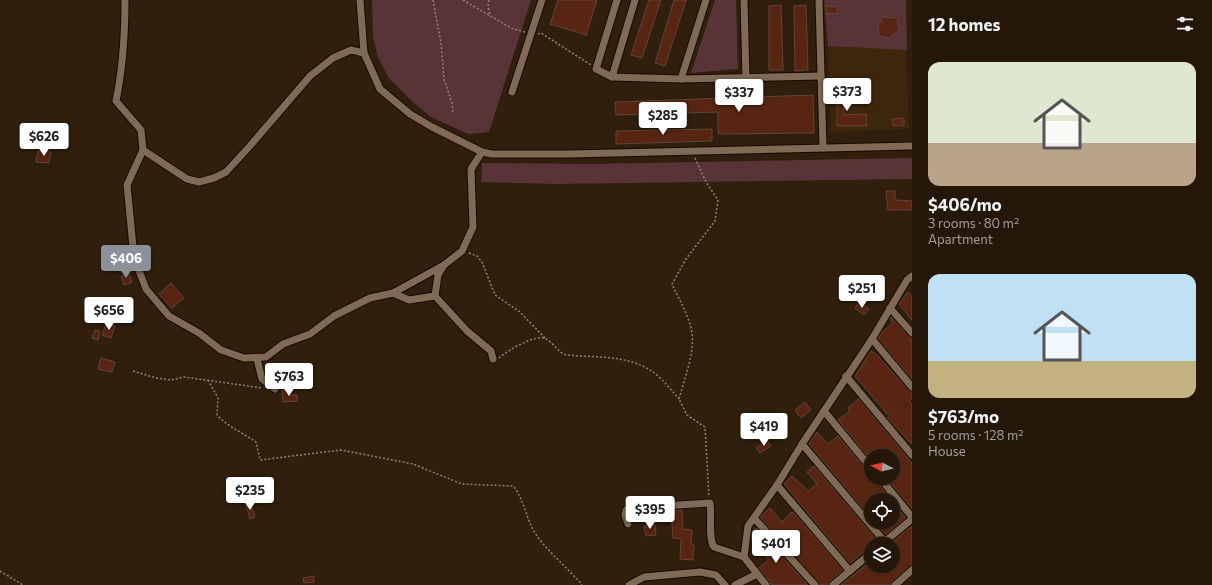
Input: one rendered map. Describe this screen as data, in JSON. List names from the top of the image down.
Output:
{
  "north": "left",
  "page": {
    "heading": "12 homes",
    "list": [
      {
        "name": "$406/mo",
        "note": "3 rooms · 80 m² · Apartment"
      },
      {
        "name": "$763/mo",
        "note": "5 rooms · 128 m² · House"
      }
    ],
    "price": [
      "$373",
      "$337",
      "$285",
      "$626",
      "$406",
      "$251",
      "$656",
      "$763",
      "$419",
      "$235",
      "$395",
      "$401"
    ]
  }
}
